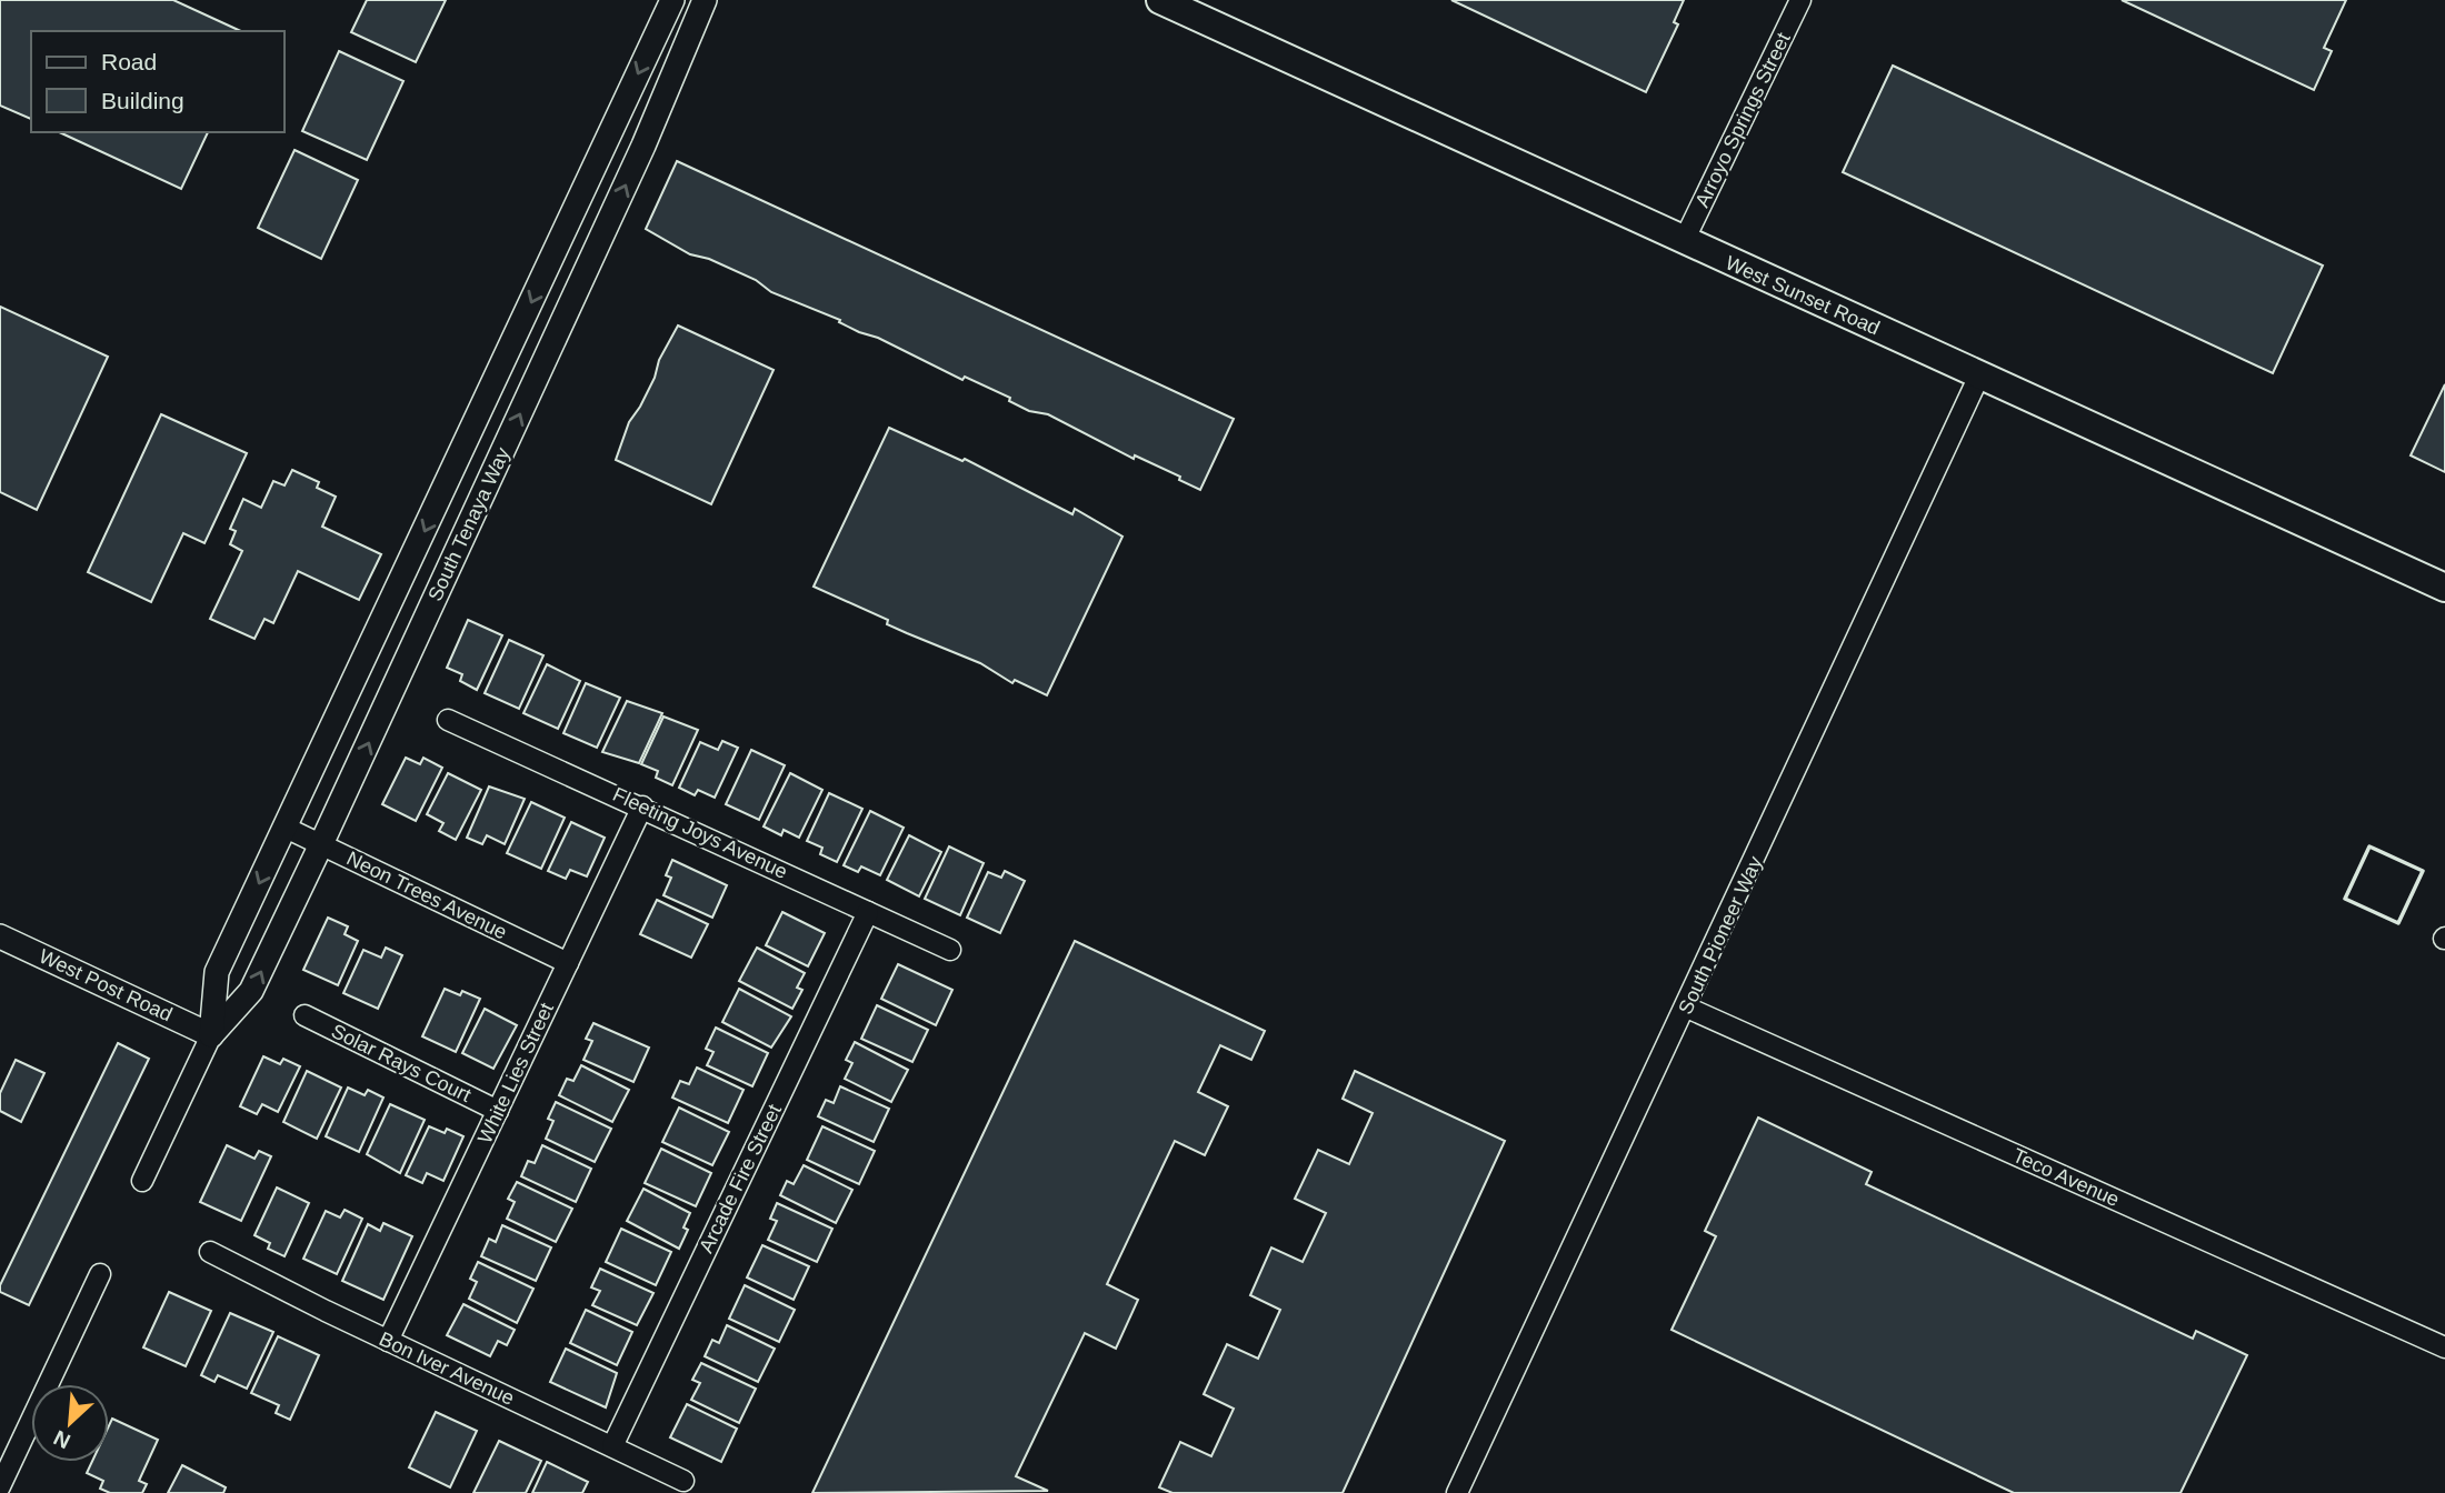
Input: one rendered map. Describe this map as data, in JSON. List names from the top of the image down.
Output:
{
  "streets": {
    "main road": ["West Sunset Road"],
    "street": [
      "Arroyo Springs Street",
      "South Tenaya Way",
      "Fleeting Joys Avenue",
      "Neon Trees Avenue",
      "South Pioneer Way",
      "West Post Road",
      "Solar Rays Court",
      "White Lies Street",
      "Teco Avenue",
      "Arcade Fire Street",
      "Bon Iver Avenue"
    ]
  },
  "crossings": [
    ["Arroyo Springs Street", "West Sunset Road"],
    ["West Sunset Road", "South Pioneer Way"],
    ["South Tenaya Way", "Neon Trees Avenue"],
    ["South Tenaya Way", "West Post Road"],
    ["Fleeting Joys Avenue", "White Lies Street"],
    ["Fleeting Joys Avenue", "Arcade Fire Street"],
    ["Neon Trees Avenue", "White Lies Street"],
    ["South Pioneer Way", "Teco Avenue"],
    ["Solar Rays Court", "White Lies Street"],
    ["White Lies Street", "Bon Iver Avenue"],
    ["Arcade Fire Street", "Bon Iver Avenue"]
  ],
  "legend": ["Road", "Building"],
  "north": "bottom left"
}
